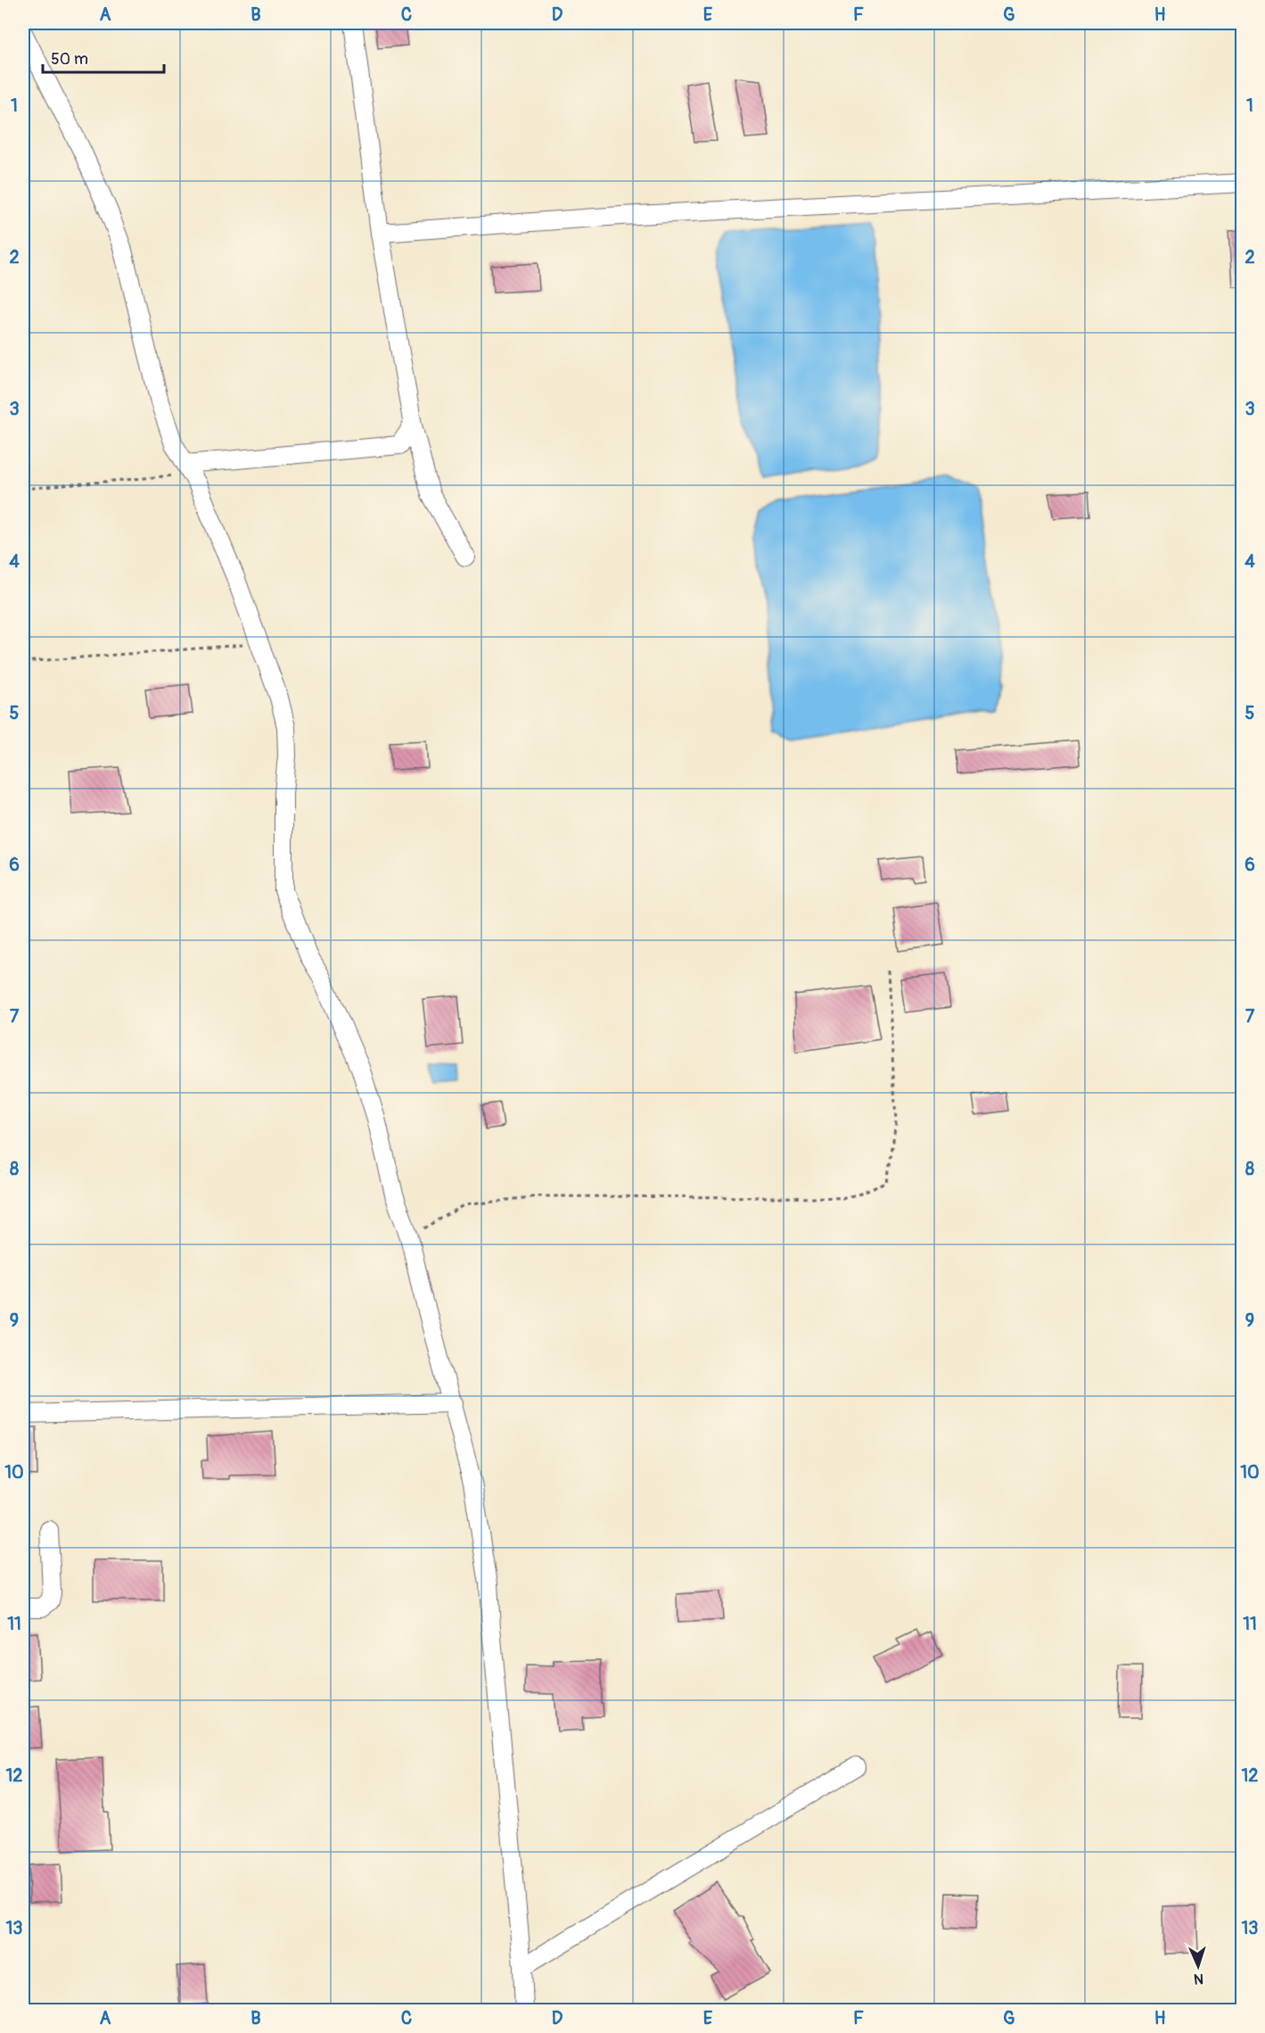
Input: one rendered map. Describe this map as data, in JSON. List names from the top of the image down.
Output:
{
  "scale_bar": "50 m",
  "north": "bottom",
  "grid": {
    "columns": [
      "A",
      "B",
      "C",
      "D",
      "E",
      "F",
      "G",
      "H"
    ],
    "rows": [
      "1",
      "2",
      "3",
      "4",
      "5",
      "6",
      "7",
      "8",
      "9",
      "10",
      "11",
      "12",
      "13"
    ]
  }
}
